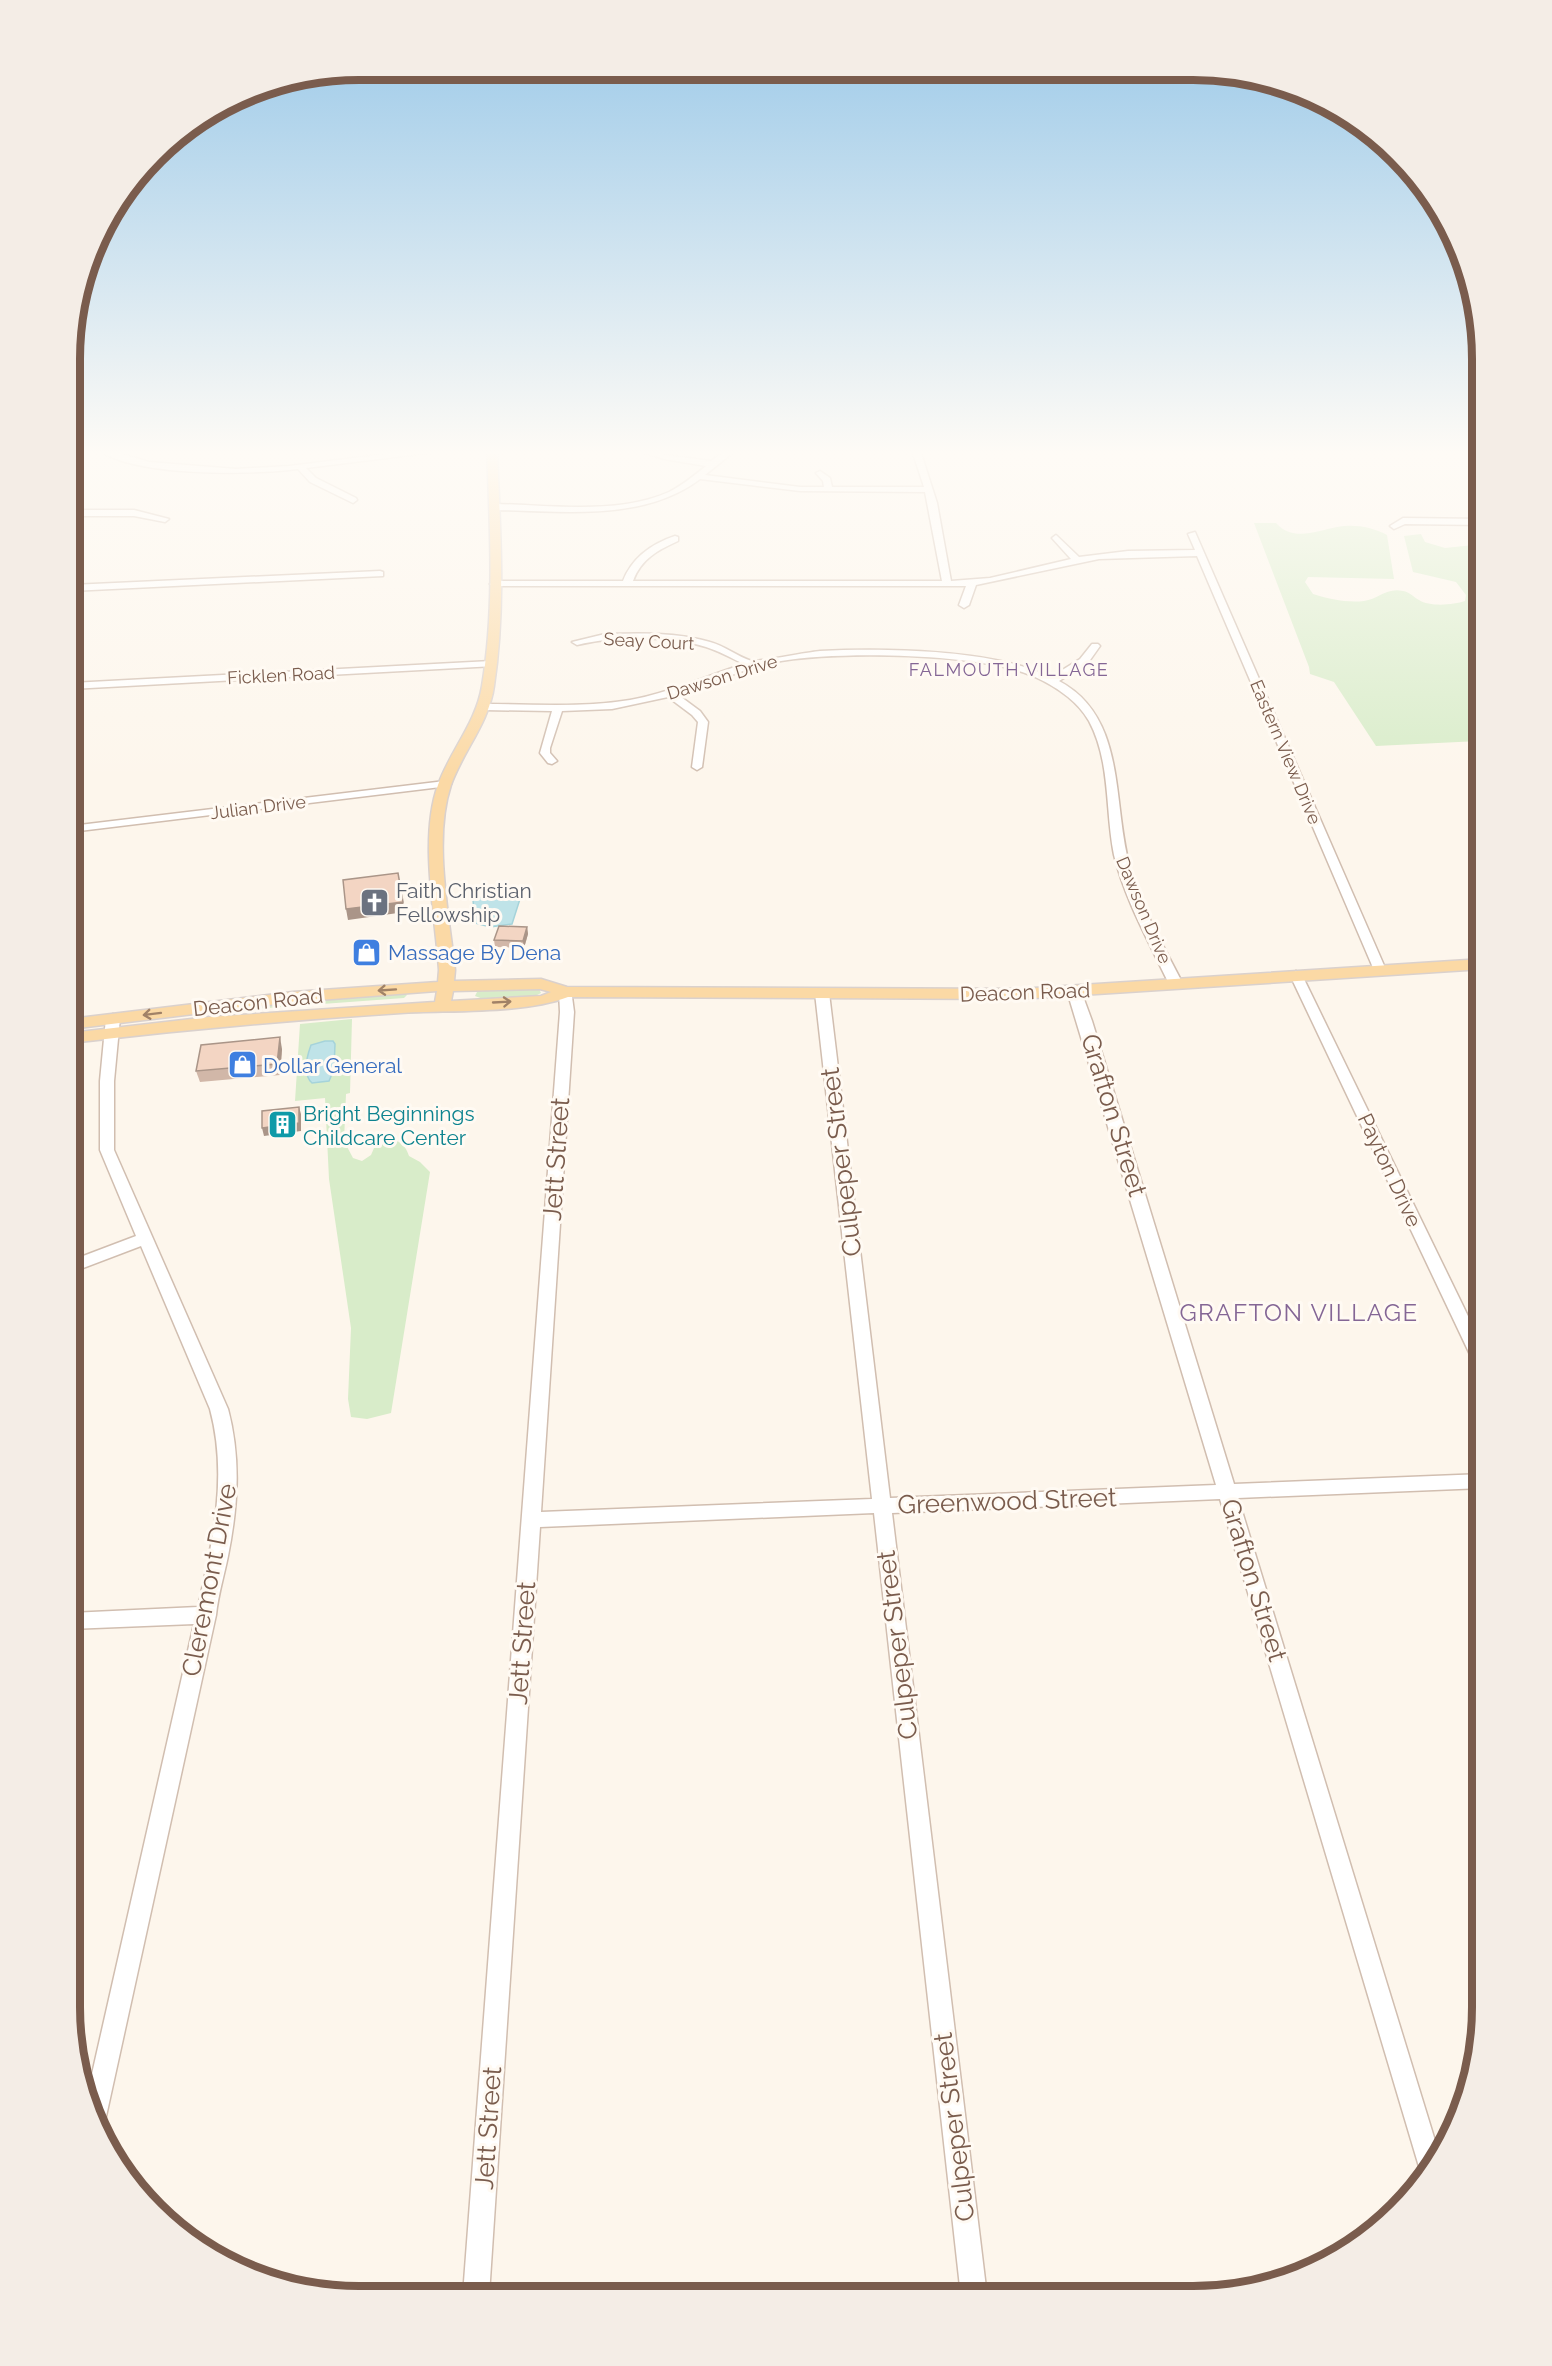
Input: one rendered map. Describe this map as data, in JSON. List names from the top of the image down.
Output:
{
  "streets": {
    "main road": ["Deacon Road"],
    "street": [
      "Seay Court",
      "Ficklen Road",
      "Dawson Drive",
      "Eastern View Drive",
      "Julian Drive",
      "Grafton Street",
      "Jett Street",
      "Culpeper Street",
      "Payton Drive",
      "Greenwood Street",
      "Cleremont Drive"
    ]
  },
  "crossings": [
    ["Seay Court", "Dawson Drive"],
    ["Dawson Drive", "Deacon Road"],
    ["Eastern View Drive", "Deacon Road"],
    ["Deacon Road", "Grafton Street"],
    ["Deacon Road", "Jett Street"],
    ["Deacon Road", "Culpeper Street"],
    ["Deacon Road", "Payton Drive"],
    ["Deacon Road", "Cleremont Drive"],
    ["Grafton Street", "Greenwood Street"],
    ["Jett Street", "Greenwood Street"],
    ["Culpeper Street", "Greenwood Street"]
  ],
  "districts": ["FALMOUTH VILLAGE", "GRAFTON VILLAGE"],
  "places": {
    "church": ["Faith Christian Fellowship"],
    "shop": ["Massage By Dena", "Dollar General"],
    "building": ["Bright Beginnings Childcare Center"]
  }
}
